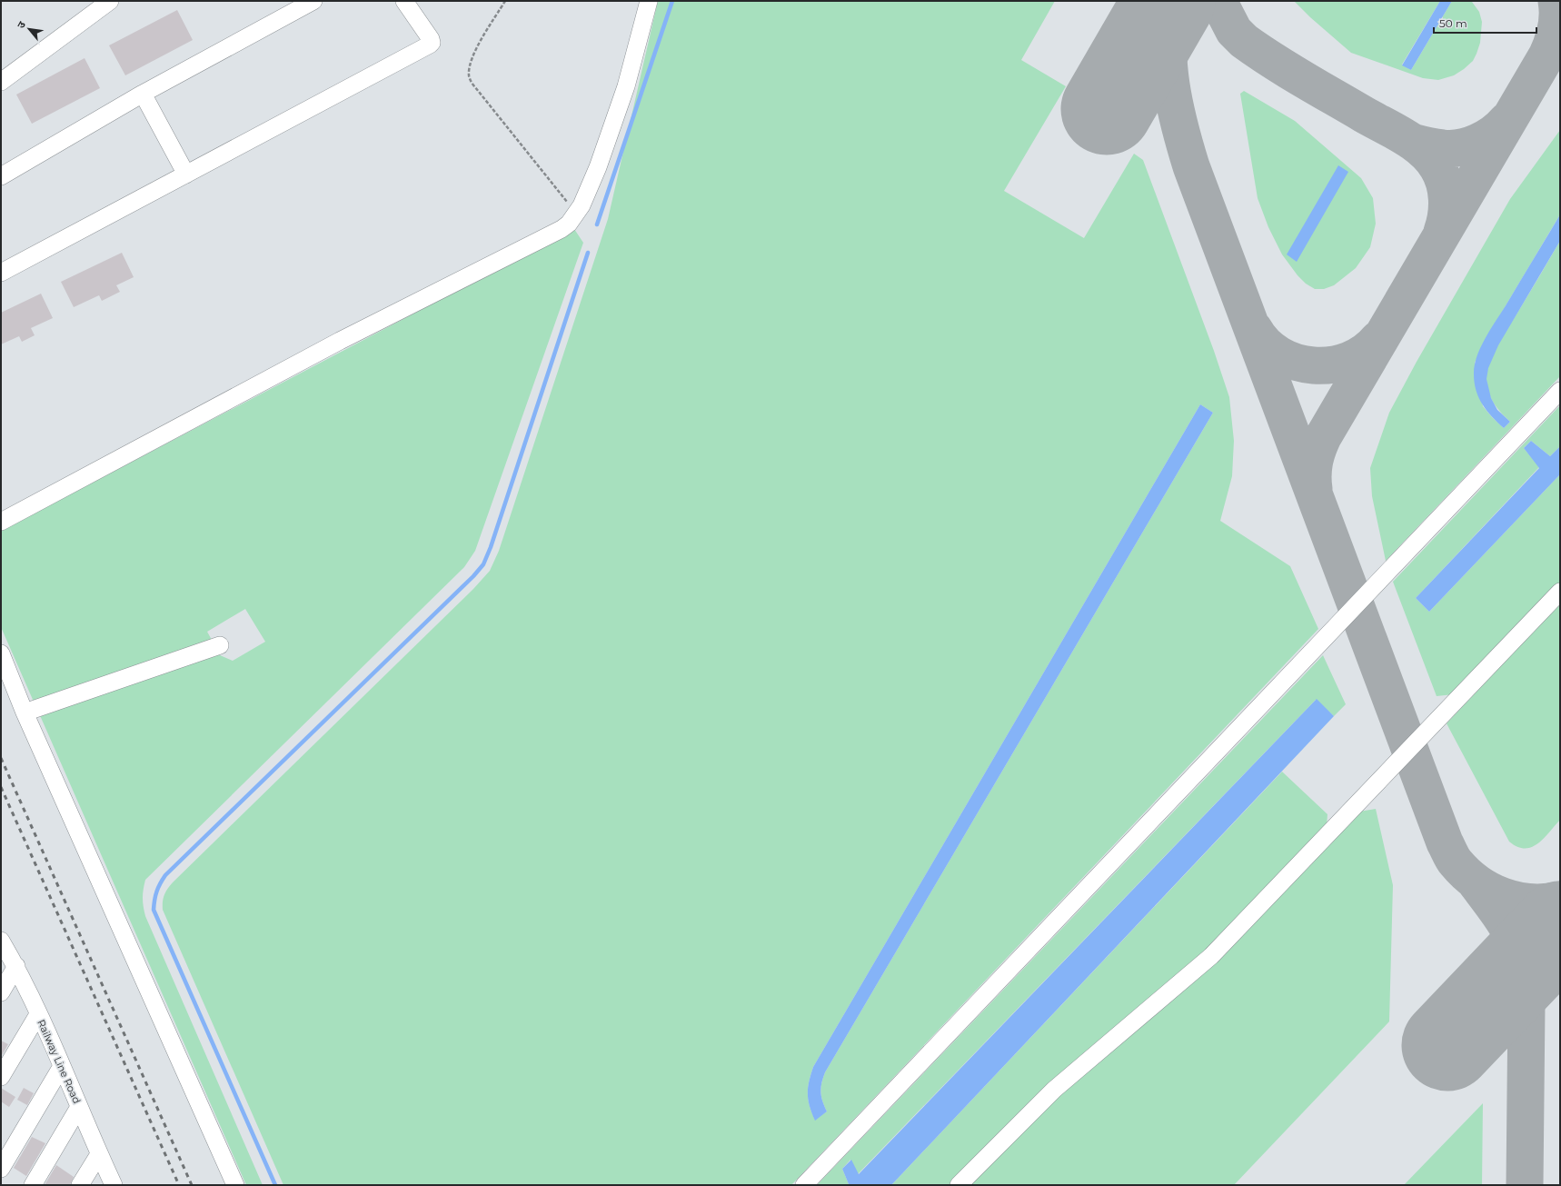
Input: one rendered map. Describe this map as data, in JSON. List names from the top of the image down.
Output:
{
  "streets": {
    "street": ["Railway Line Road"]
  },
  "scale_bar": "50 m",
  "north": "top left"
}
